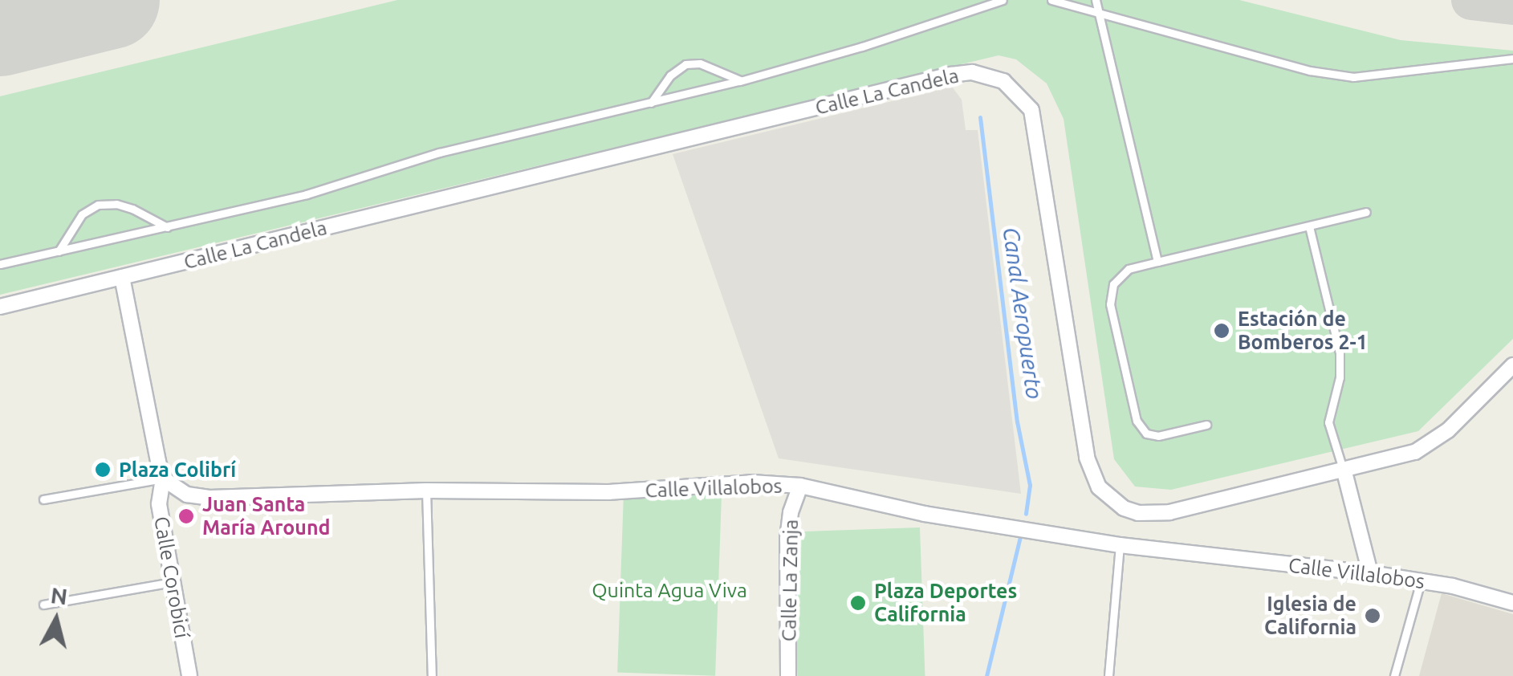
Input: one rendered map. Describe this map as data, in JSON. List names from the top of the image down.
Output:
{
  "streets": {
    "street": [
      "Calle La Candela",
      "Calle Villalobos",
      "Calle Corobicí",
      "Calle La Zanja"
    ]
  },
  "crossings": [
    ["Calle Villalobos", "Calle Corobicí"],
    ["Calle Villalobos", "Calle La Zanja"]
  ],
  "water": ["Canal Aeropuerto"],
  "parks": ["Quinta Agua Viva"],
  "places": [
    "Estación de Bomberos 2-1",
    "Plaza Colibrí",
    "Juan Santa María Around",
    "Plaza Deportes California",
    "Iglesia de California"
  ],
  "north": "top"
}
